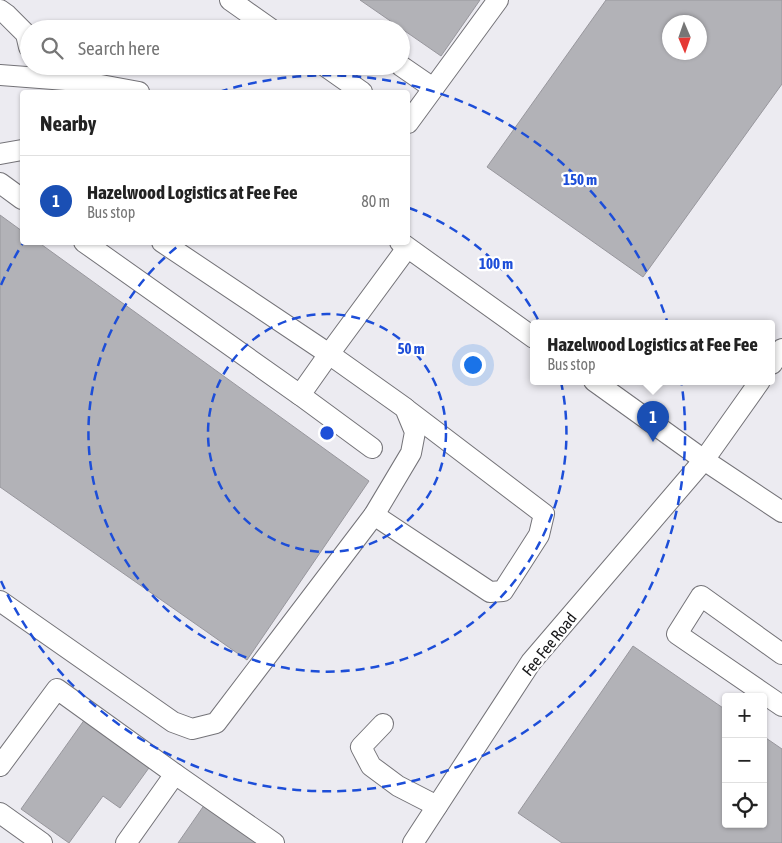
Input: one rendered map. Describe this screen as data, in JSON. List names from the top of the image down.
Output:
{
  "streets": {
    "street": ["Fee Fee Road"]
  },
  "north": "bottom",
  "page": {
    "search": "Search here",
    "heading": "Nearby",
    "list": [
      {
        "mark": "1",
        "name": "Hazelwood Logistics at Fee Fee",
        "note": "Bus stop",
        "value": "80 m"
      }
    ],
    "popup": ["Hazelwood Logistics at Fee Fee", "Bus stop"],
    "pins": "1",
    "map_buttons": ["+", "−"]
  },
  "rings": ["150 m", "100 m", "50 m"]
}
